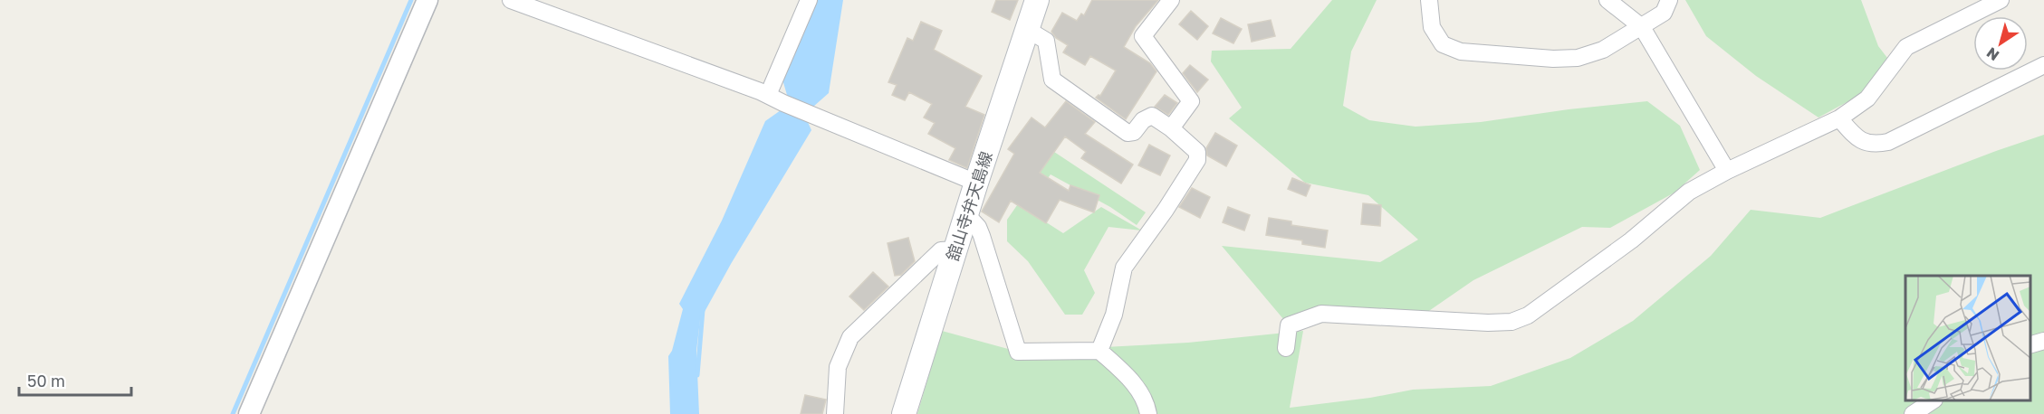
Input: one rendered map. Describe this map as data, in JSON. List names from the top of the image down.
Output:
{
  "streets": {
    "main road": ["舘山寺弁天島線"]
  },
  "scale_bar": "50 m",
  "north": "bottom left"
}
